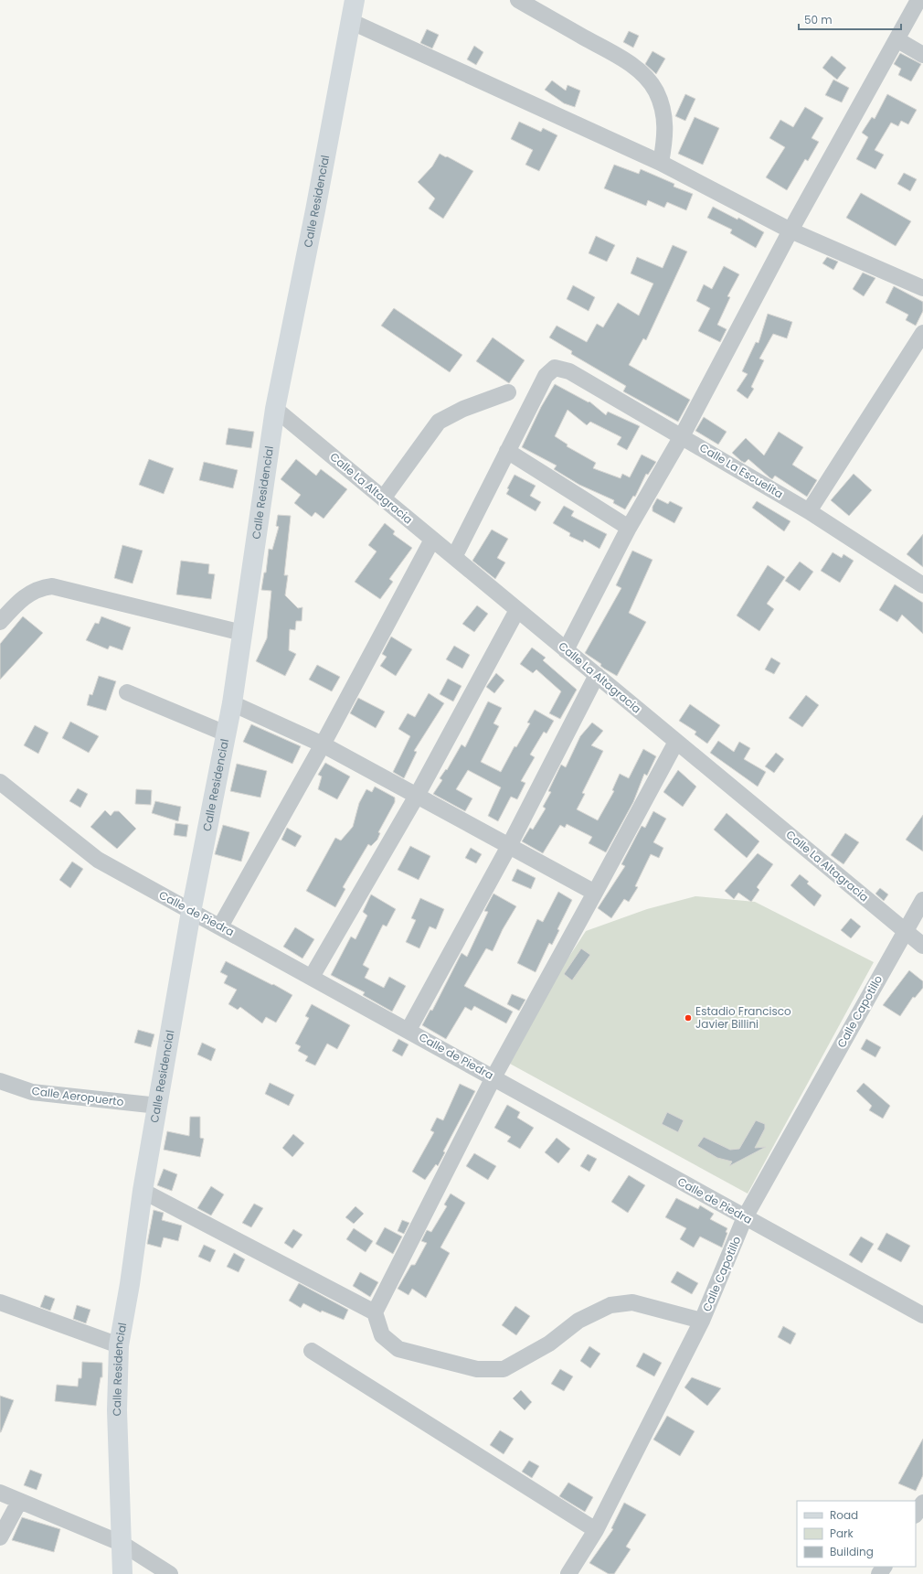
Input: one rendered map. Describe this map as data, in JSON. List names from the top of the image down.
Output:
{
  "streets": {
    "main road": ["Calle Residencial"],
    "street": [
      "Calle La Escuelita",
      "Calle La Altagracia",
      "Calle de Piedra",
      "Calle Capotillo",
      "Calle Aeropuerto"
    ]
  },
  "crossings": [
    ["Calle Residencial", "Calle La Altagracia"],
    ["Calle Residencial", "Calle de Piedra"],
    ["Calle Residencial", "Calle Aeropuerto"],
    ["Calle La Altagracia", "Calle Capotillo"],
    ["Calle de Piedra", "Calle Capotillo"]
  ],
  "places": ["Estadio Francisco Javier Billini"],
  "legend": ["Road", "Park", "Building"],
  "scale_bar": "50 m"
}
